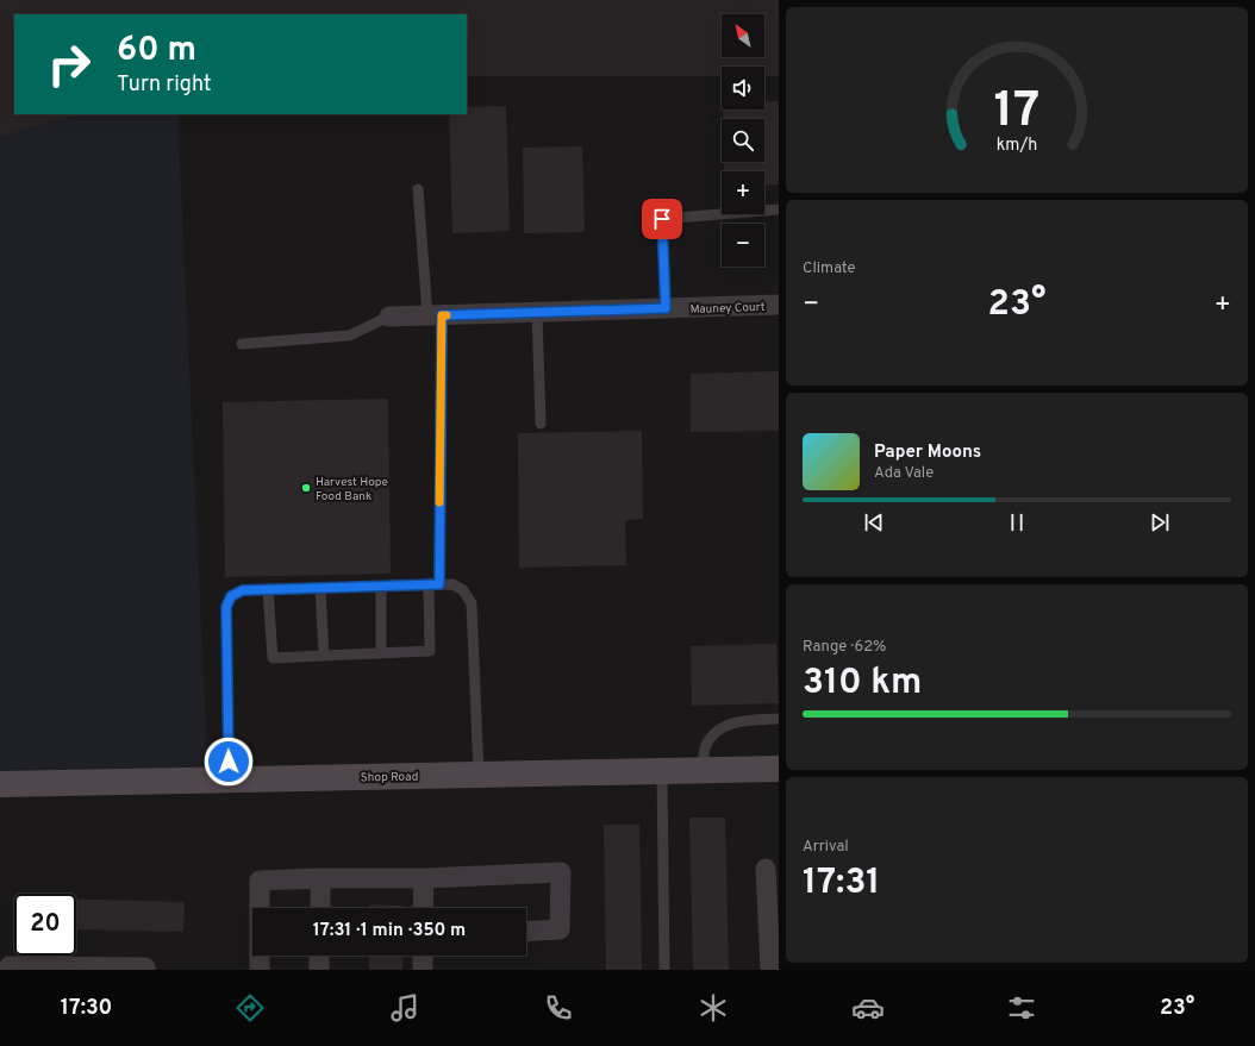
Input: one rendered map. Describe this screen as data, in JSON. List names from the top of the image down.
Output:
{
  "streets": {
    "street": ["Mauney Court", "Shop Road"]
  },
  "places": ["Harvest Hope Food Bank"],
  "north": "top left",
  "page": {
    "map_buttons": ["+", "−"],
    "turn": ["60 m", "Turn right"],
    "tile": [
      "Climate",
      ["Range · 62%", "310 km"],
      ["Arrival", "17:31"]
    ],
    "heat": ["−", "23°", "+"],
    "song": ["Paper Moons", "Ada Vale"],
    "limit": "20",
    "trip": "17:31 · 1 min · 350 m",
    "tabs": ["17:30", "23°"],
    "gauge": ["17", "km/h"]
  }
}
